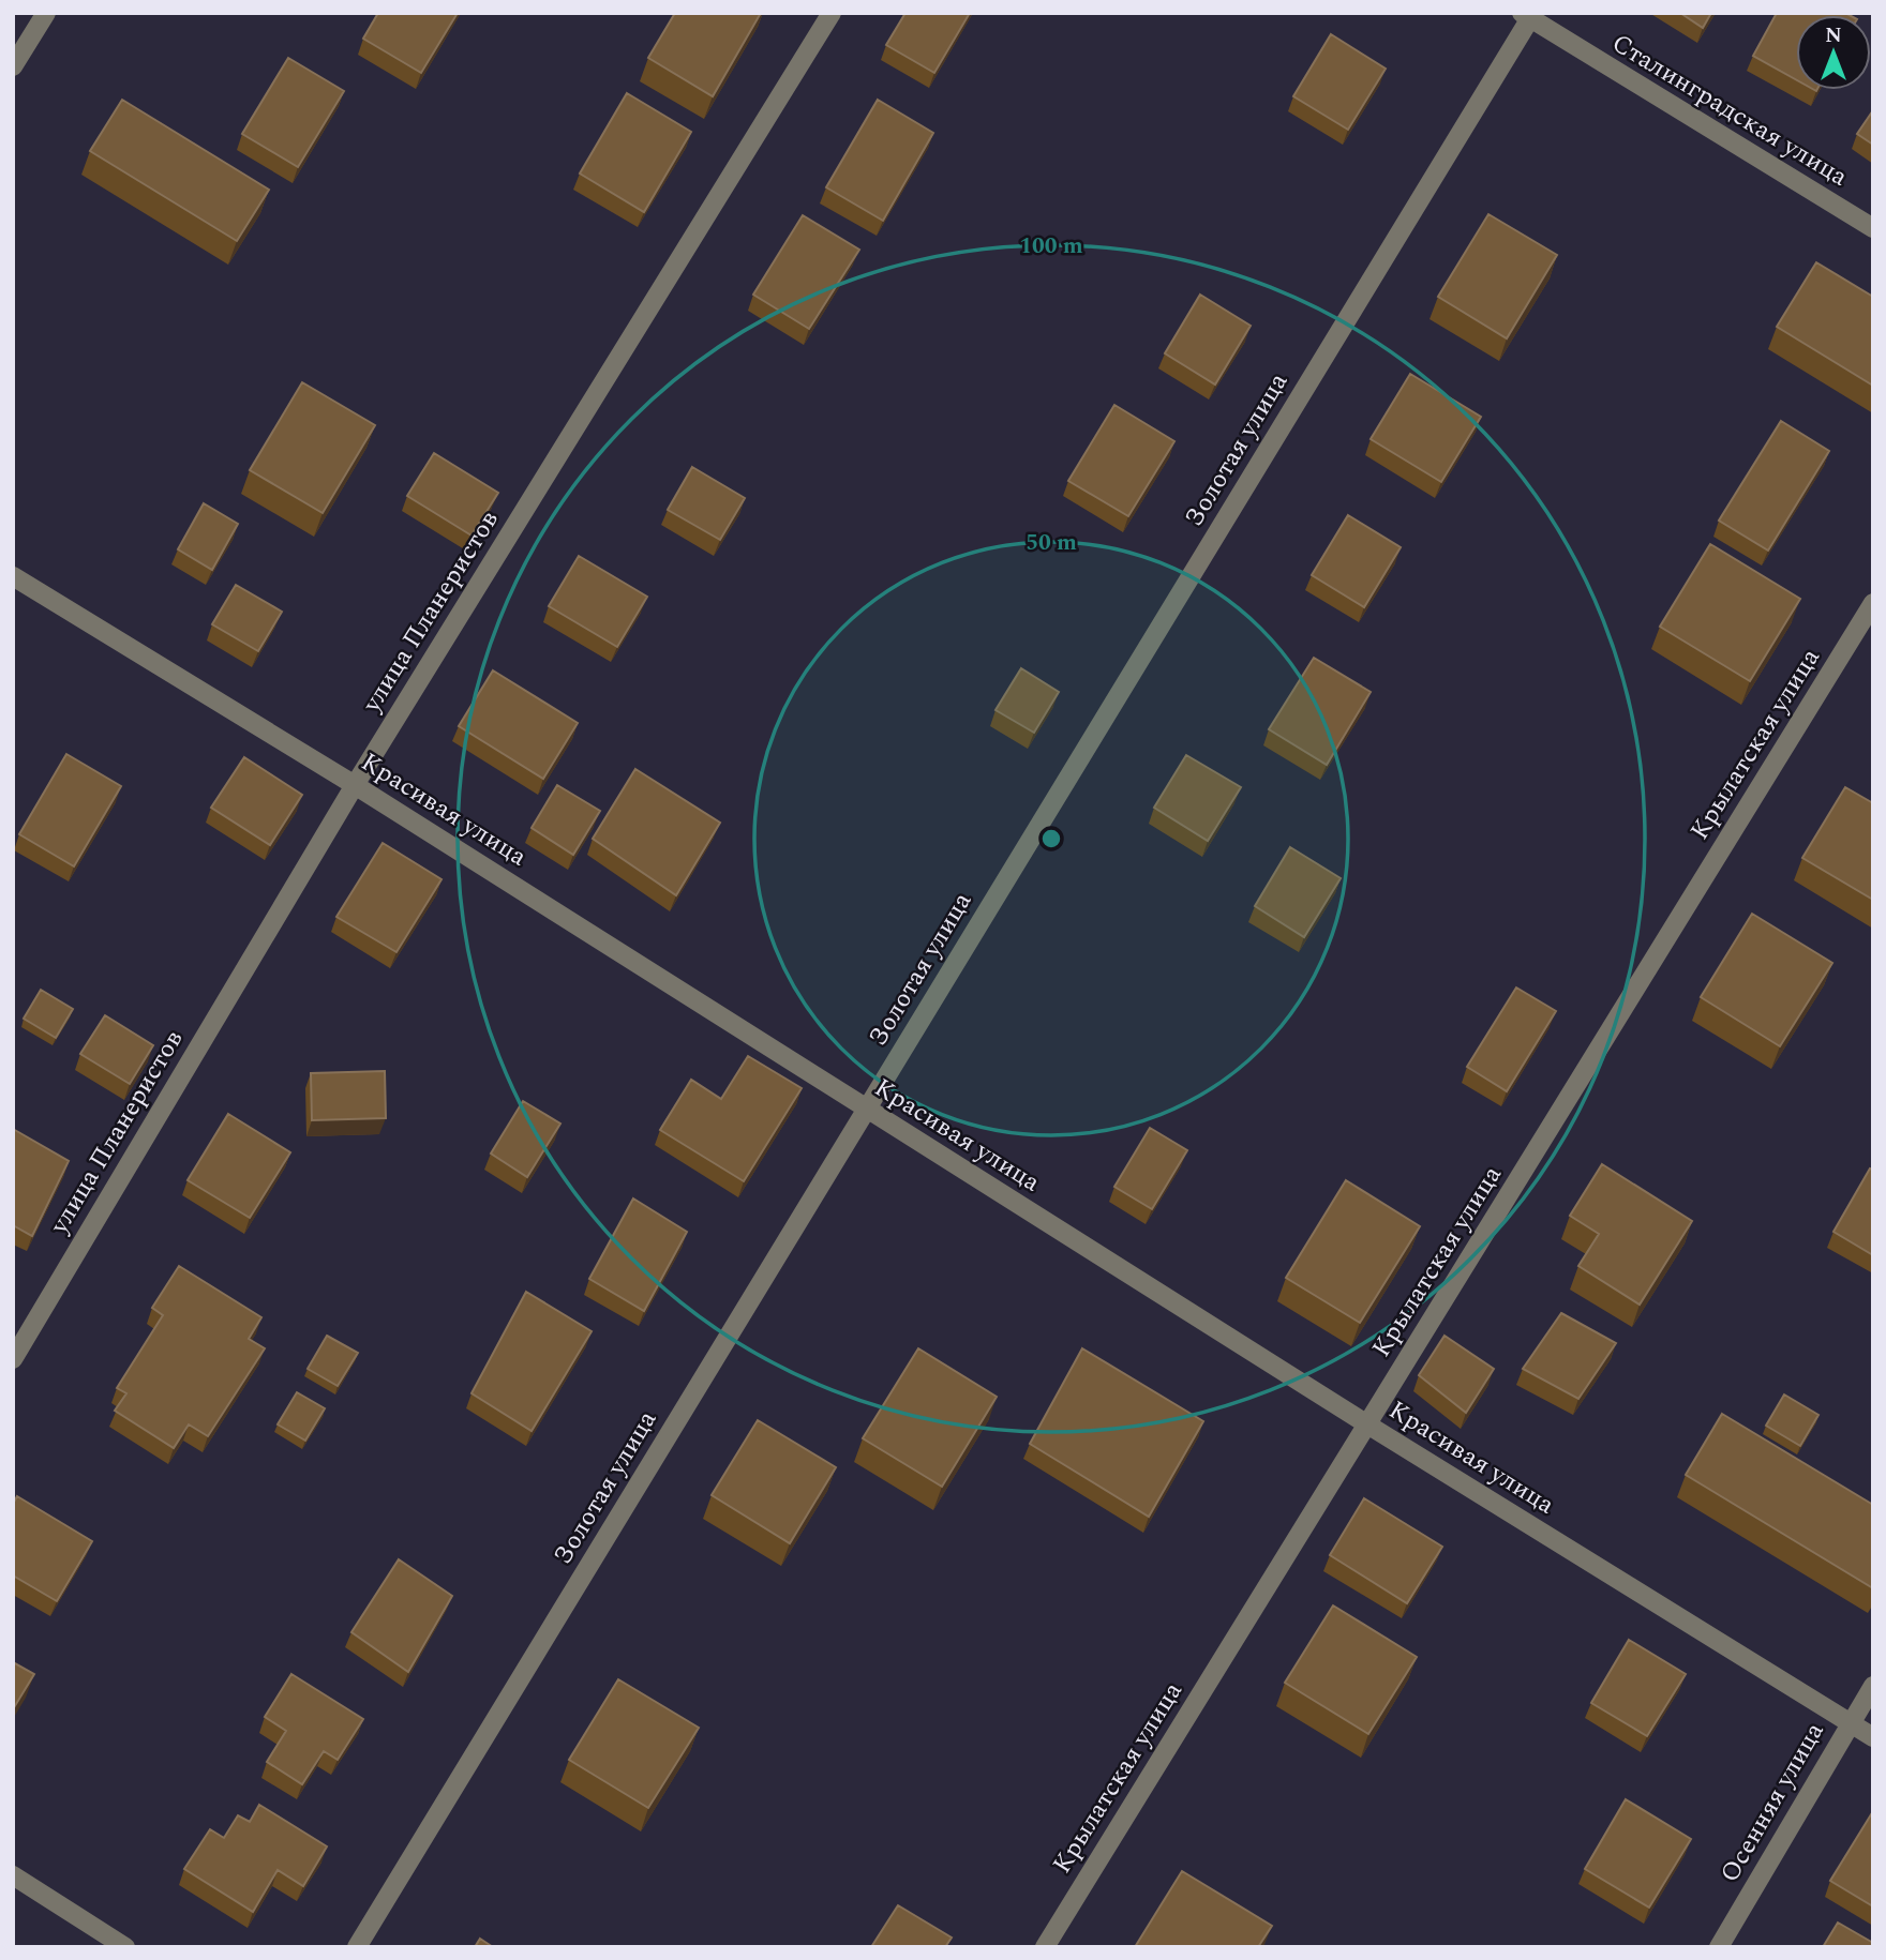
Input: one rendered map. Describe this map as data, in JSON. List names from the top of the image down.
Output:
{
  "streets": {
    "street": [
      "Сталинградская улица",
      "Золотая улица",
      "улица Планеристов",
      "Крылатская улица",
      "Красивая улица",
      "Осенняя улица"
    ]
  },
  "crossings": [
    ["Сталинградская улица", "Золотая улица"],
    ["Золотая улица", "Красивая улица"],
    ["улица Планеристов", "Красивая улица"],
    ["Крылатская улица", "Красивая улица"],
    ["Красивая улица", "Осенняя улица"]
  ],
  "north": "top",
  "rings": ["100 m", "50 m"]
}
